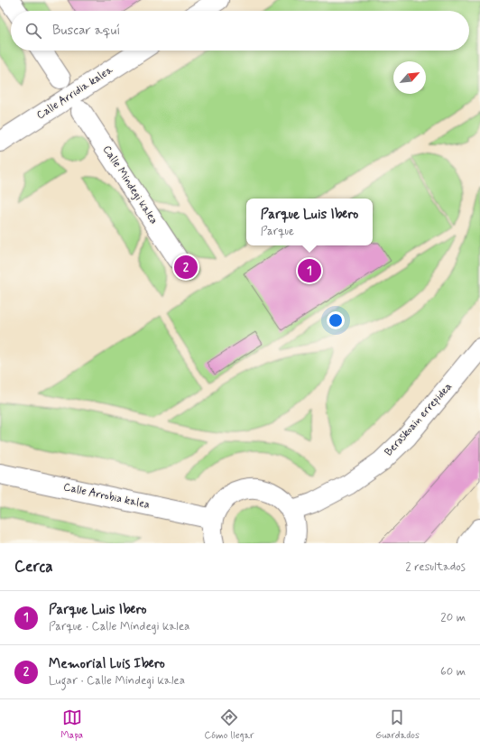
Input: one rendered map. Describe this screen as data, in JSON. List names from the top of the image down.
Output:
{
  "streets": {
    "street": [
      "Calle Arridia kalea",
      "Calle Mindegi kalea",
      "Beraskoain errepidea",
      "Calle Arrobia kalea"
    ]
  },
  "north": "top right",
  "page": {
    "search": "Buscar aquí",
    "popup": ["Parque Luis Ibero", "Parque"],
    "pins": ["2", "1"],
    "heading": ["Cerca", "2 resultados"],
    "list": [
      {
        "mark": "1",
        "name": "Parque Luis Ibero",
        "note": "Parque · Calle Mindegi kalea",
        "value": "20 m"
      },
      {
        "mark": "2",
        "name": "Memorial Luis Ibero",
        "note": "Lugar · Calle Mindegi kalea",
        "value": "60 m"
      }
    ],
    "nav": ["Mapa", "Cómo llegar", "Guardados"]
  }
}
